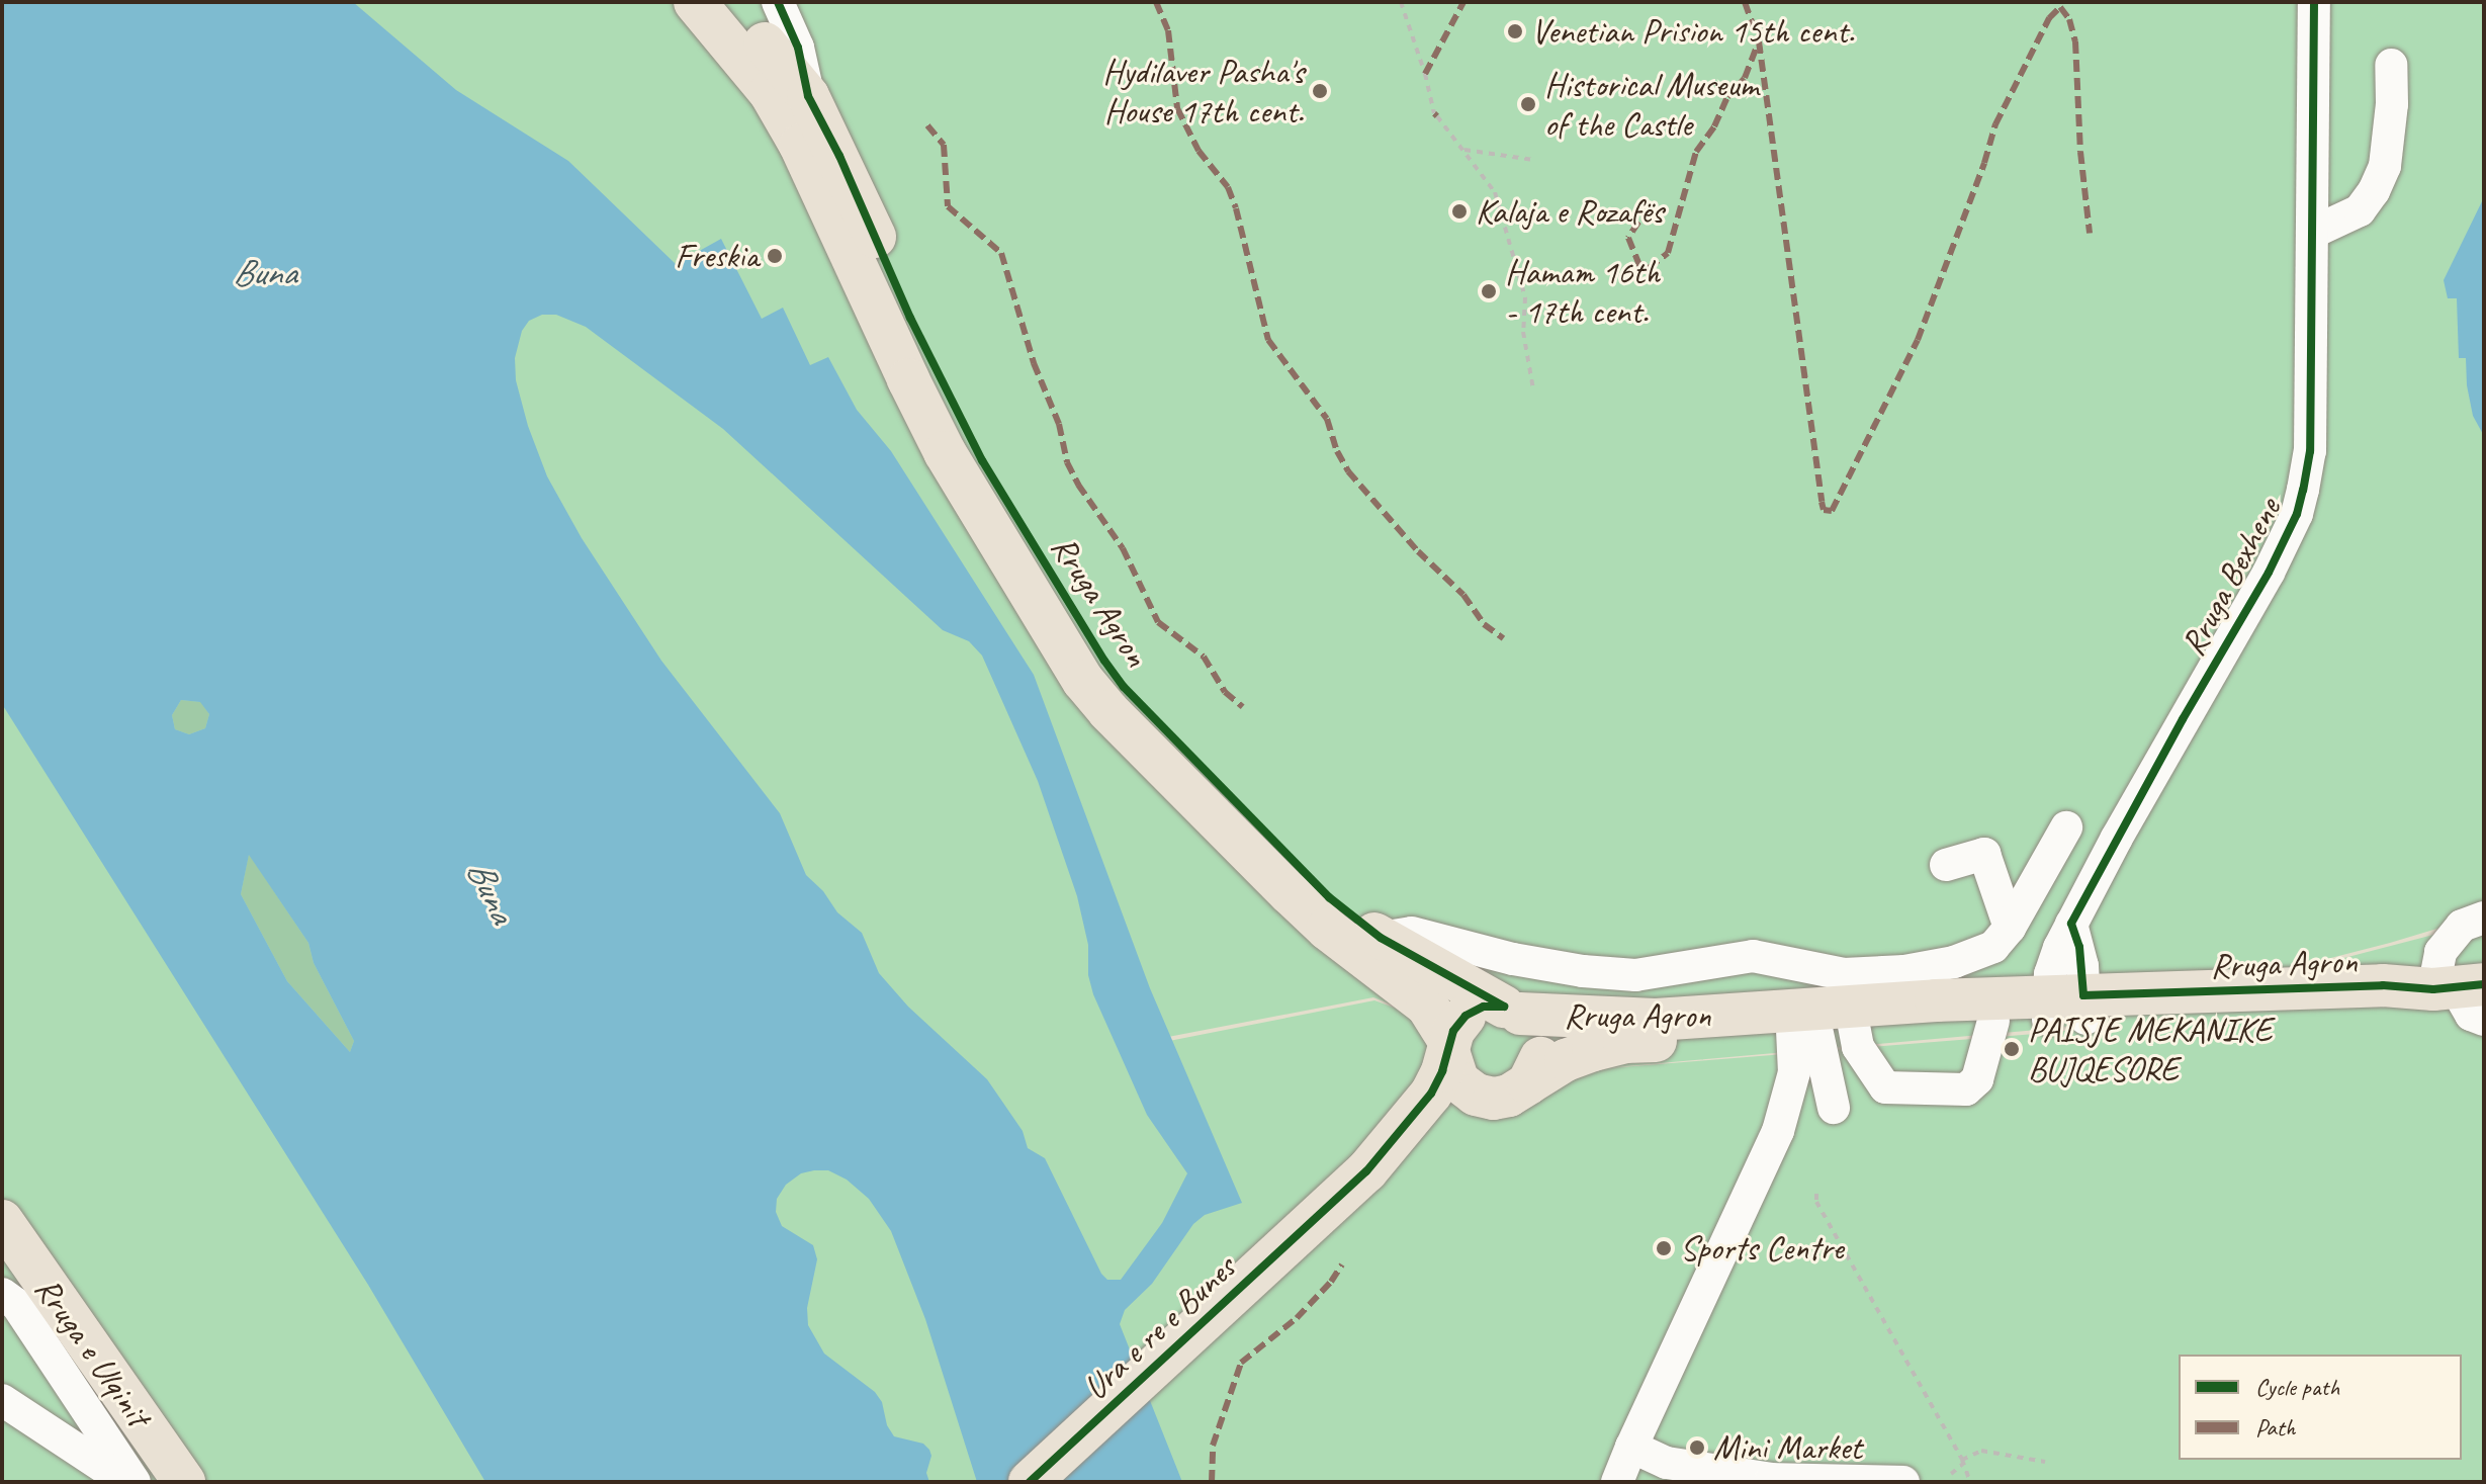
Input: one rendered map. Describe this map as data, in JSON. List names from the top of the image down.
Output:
{
  "streets": {
    "main road": ["Rruga Agron", "Ura e re e Bunes", "Rruga e Ulqinit"],
    "street": ["Rruga Bexhene"]
  },
  "crossings": [
    ["Rruga Bexhene", "Rruga Agron"]
  ],
  "water": ["Buna"],
  "places": [
    "Venetian Prision 15th cent.",
    "Hydilaver Pasha's House 17th cent.",
    "Historical Museum of the Castle",
    "Kalaja e Rozafës",
    "Freskia",
    "Hamam 16th - 17th cent.",
    "PAISJE MEKANIKE BUJQESORE",
    "Sports Centre",
    "Mini Market"
  ],
  "legend": ["Cycle path", "Path"]
}
